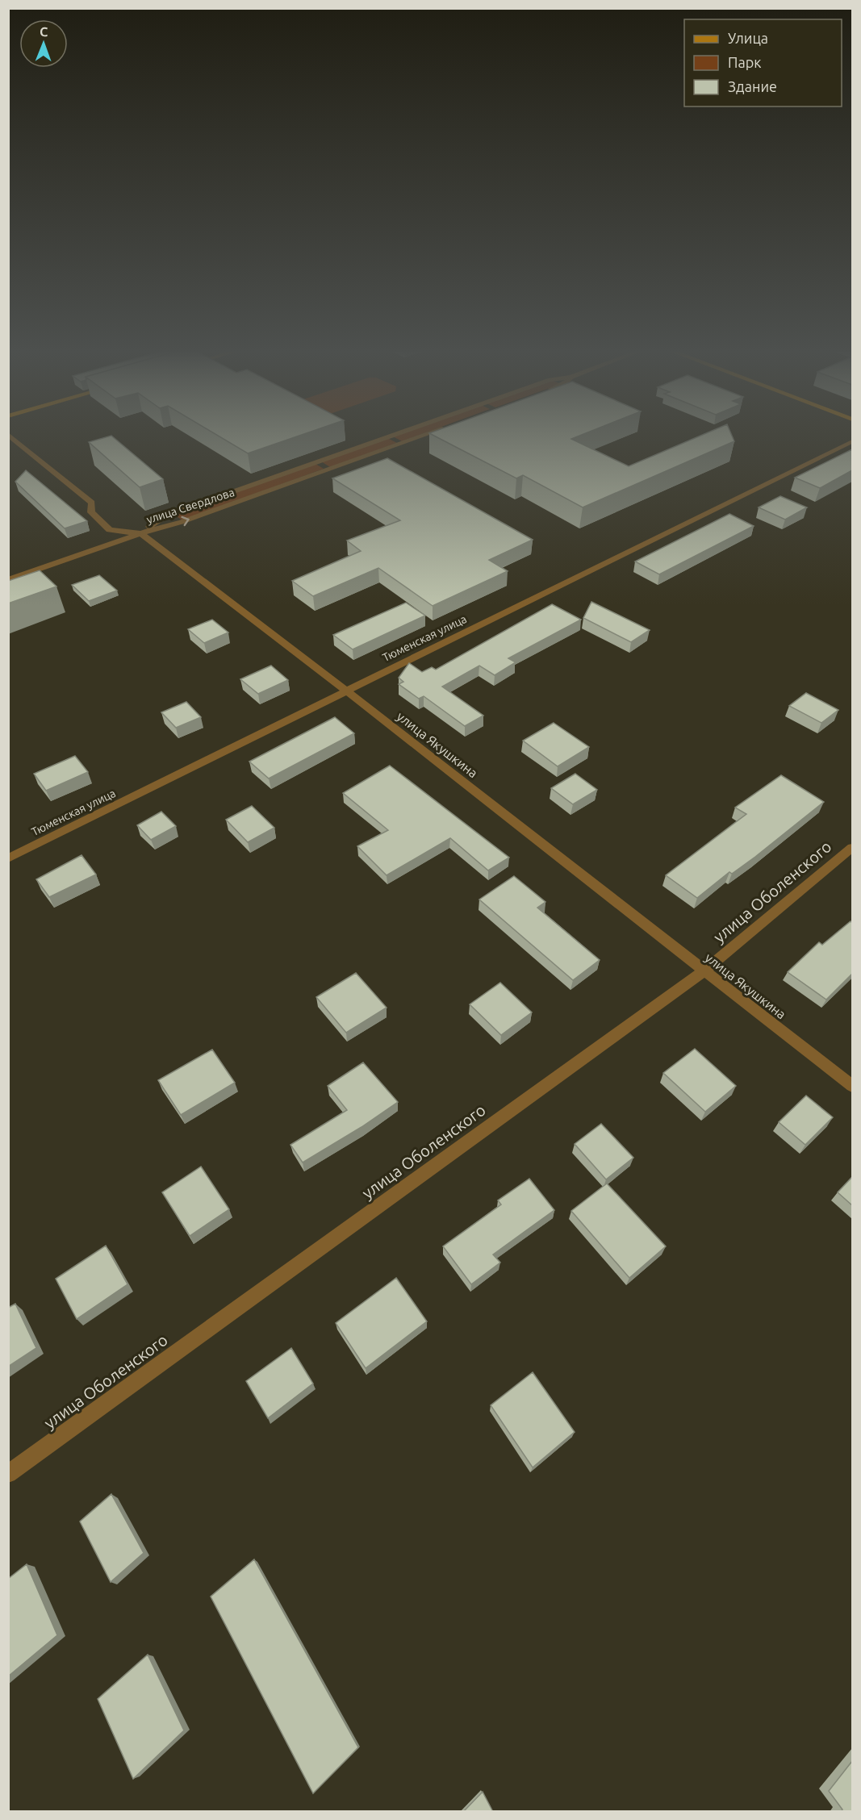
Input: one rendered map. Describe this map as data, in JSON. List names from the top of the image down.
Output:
{
  "streets": {
    "street": [
      "улица Свердлова",
      "Тюменская улица",
      "улица Якушкина",
      "улица Оболенского"
    ]
  },
  "crossings": [
    ["улица Свердлова", "улица Якушкина"],
    ["Тюменская улица", "улица Якушкина"],
    ["улица Якушкина", "улица Оболенского"]
  ],
  "legend": ["Улица", "Парк", "Здание"],
  "north": "top"
}
